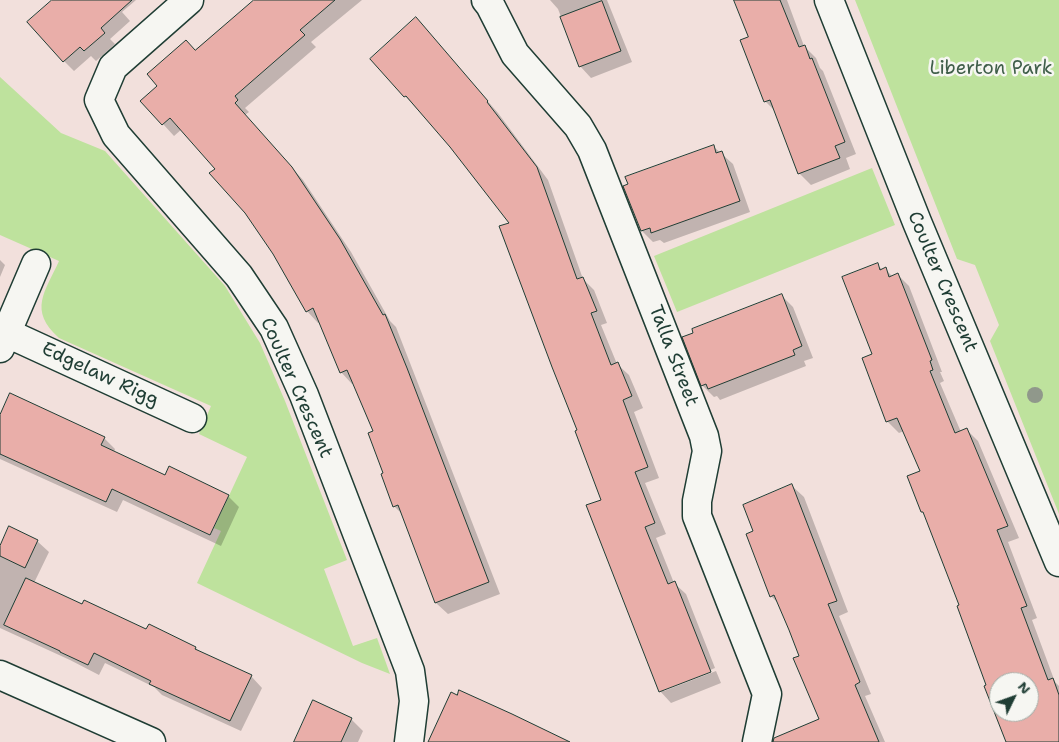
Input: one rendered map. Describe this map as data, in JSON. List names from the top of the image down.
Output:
{
  "streets": {
    "street": ["Coulter Crescent", "Talla Street", "Edgelaw Rigg"]
  },
  "parks": ["Liberton Park"],
  "north": "top right"
}
